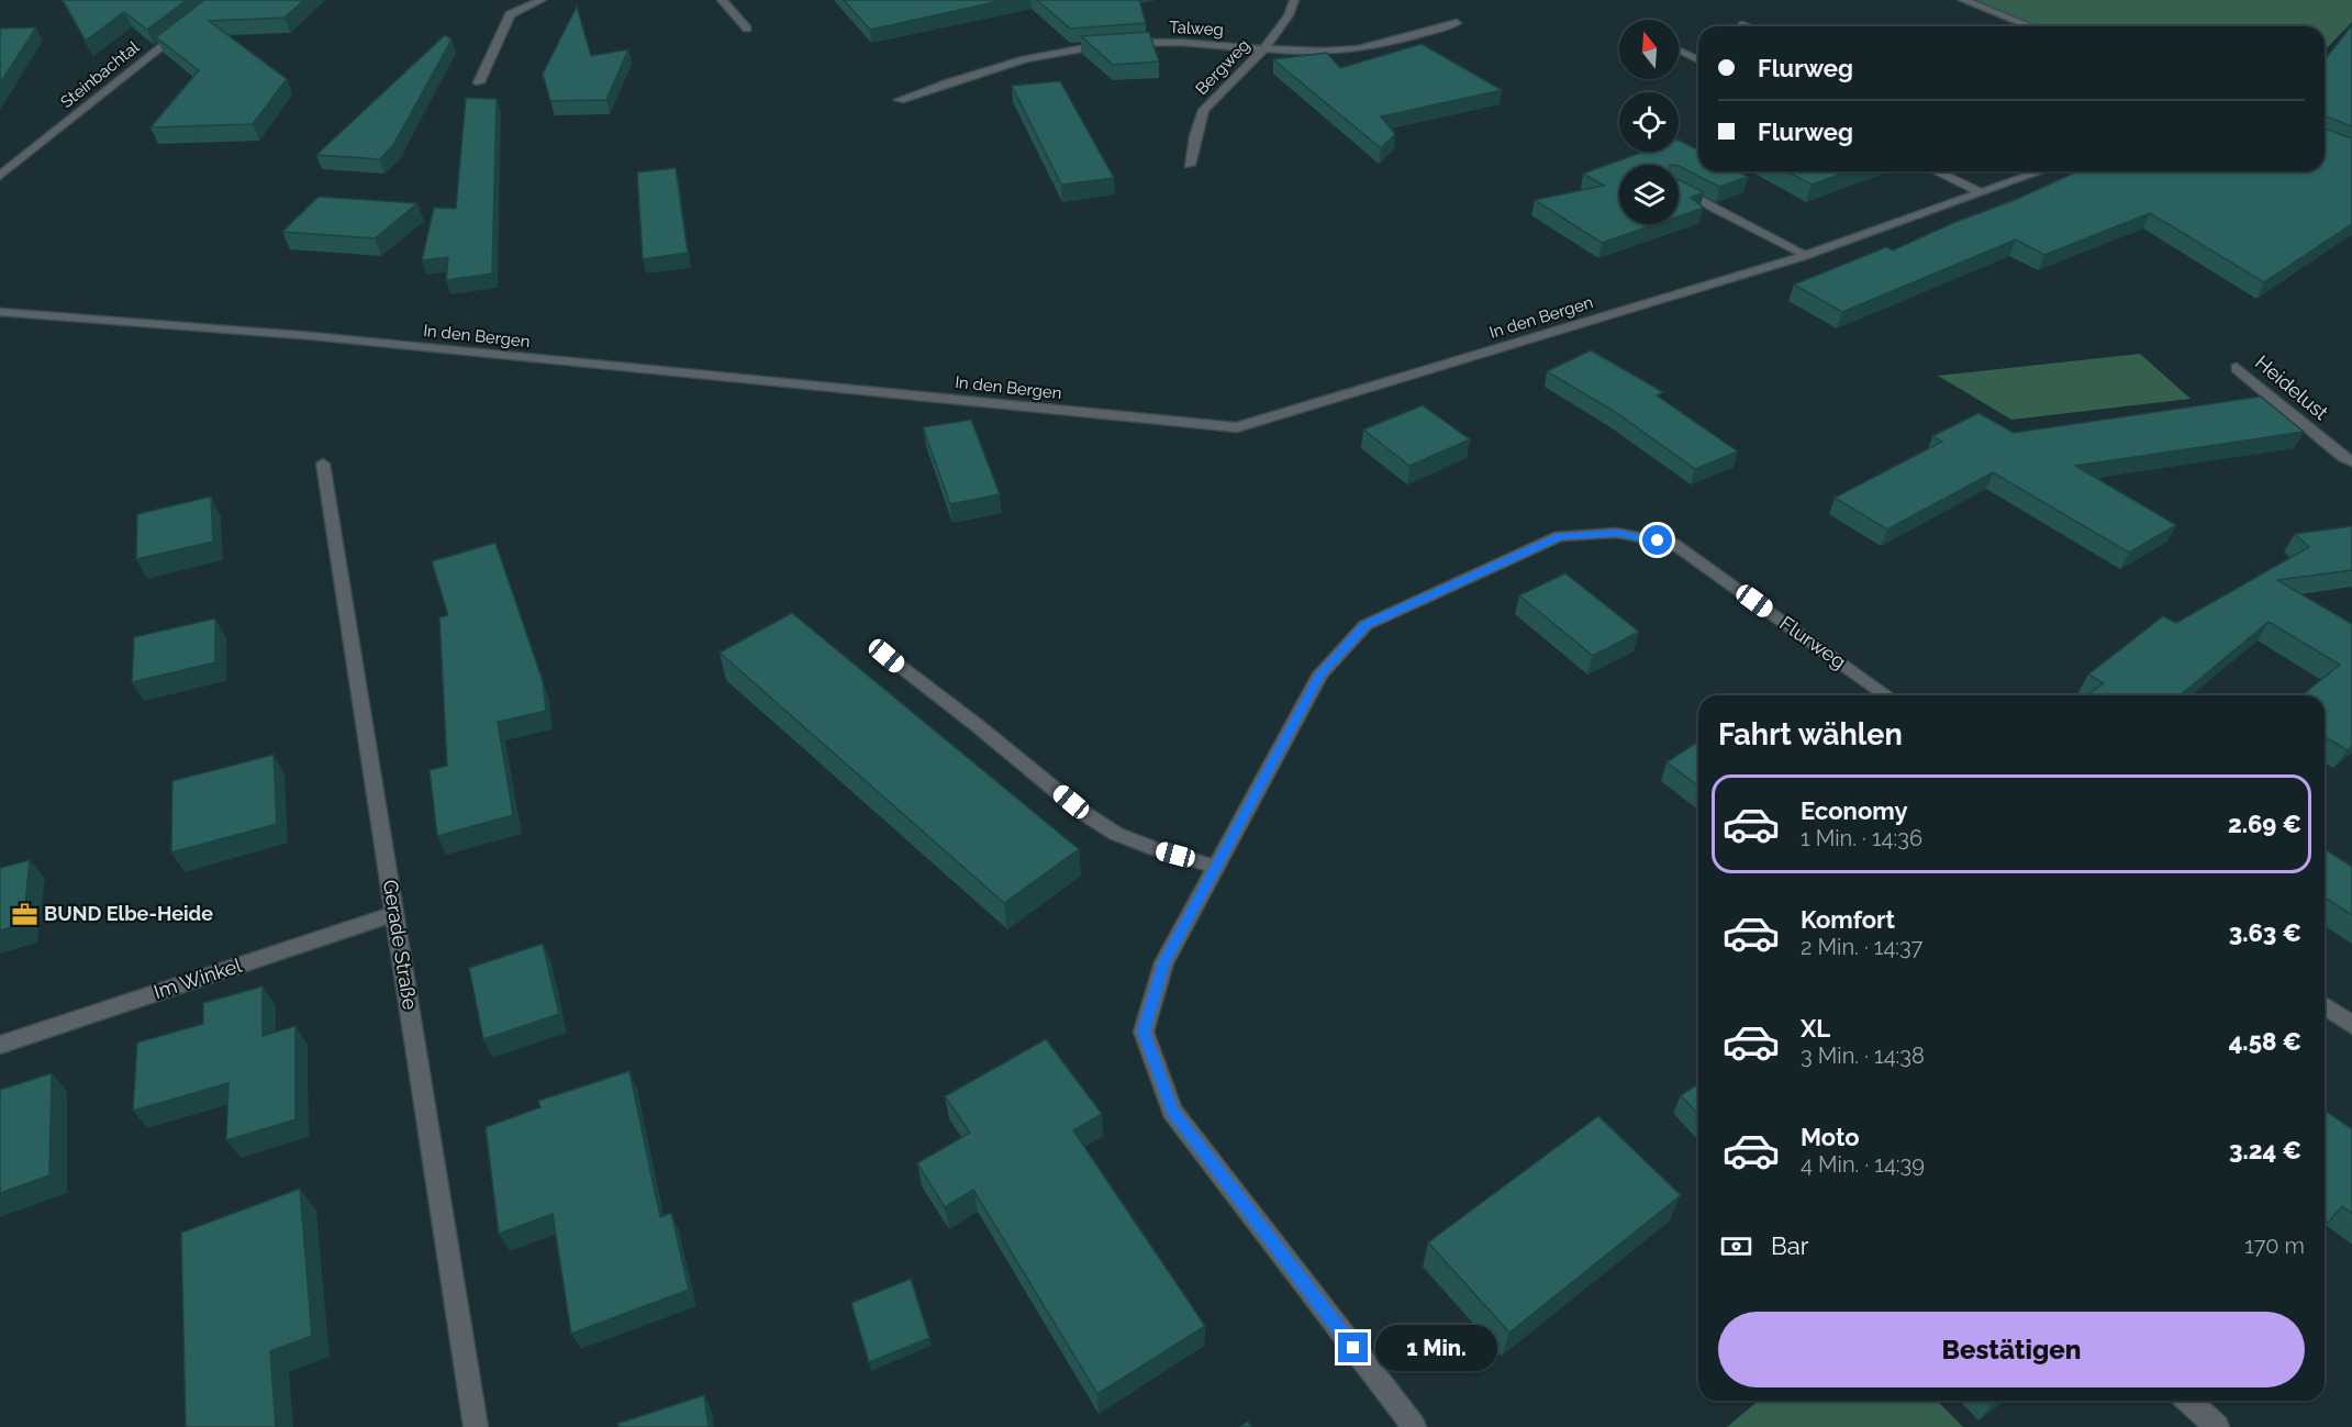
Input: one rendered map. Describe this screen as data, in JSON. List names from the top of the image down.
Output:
{
  "streets": {
    "street": [
      "Talweg",
      "Bergweg",
      "Steinbachtal",
      "In den Bergen",
      "Heidelust",
      "Flurweg",
      "Gerade Straße",
      "Im Winkel"
    ]
  },
  "crossings": [
    ["Talweg", "Bergweg"],
    ["Gerade Straße", "Im Winkel"]
  ],
  "places": {
    "office": ["BUND Elbe-Heide"]
  },
  "north": "top",
  "page": {
    "banner": ["Flurweg", "Flurweg"],
    "heading": "Fahrt wählen",
    "list": [
      {
        "name": "Economy",
        "note": "1 Min. · 14:36",
        "value": "2.69 €"
      },
      {
        "name": "Komfort",
        "note": "2 Min. · 14:37",
        "value": "3.63 €"
      },
      {
        "name": "XL",
        "note": "3 Min. · 14:38",
        "value": "4.58 €"
      },
      {
        "name": "Moto",
        "note": "4 Min. · 14:39",
        "value": "3.24 €"
      }
    ],
    "pay": ["Bar", "170 m"],
    "buttons": "Bestätigen",
    "bubble": "1 Min."
  }
}
